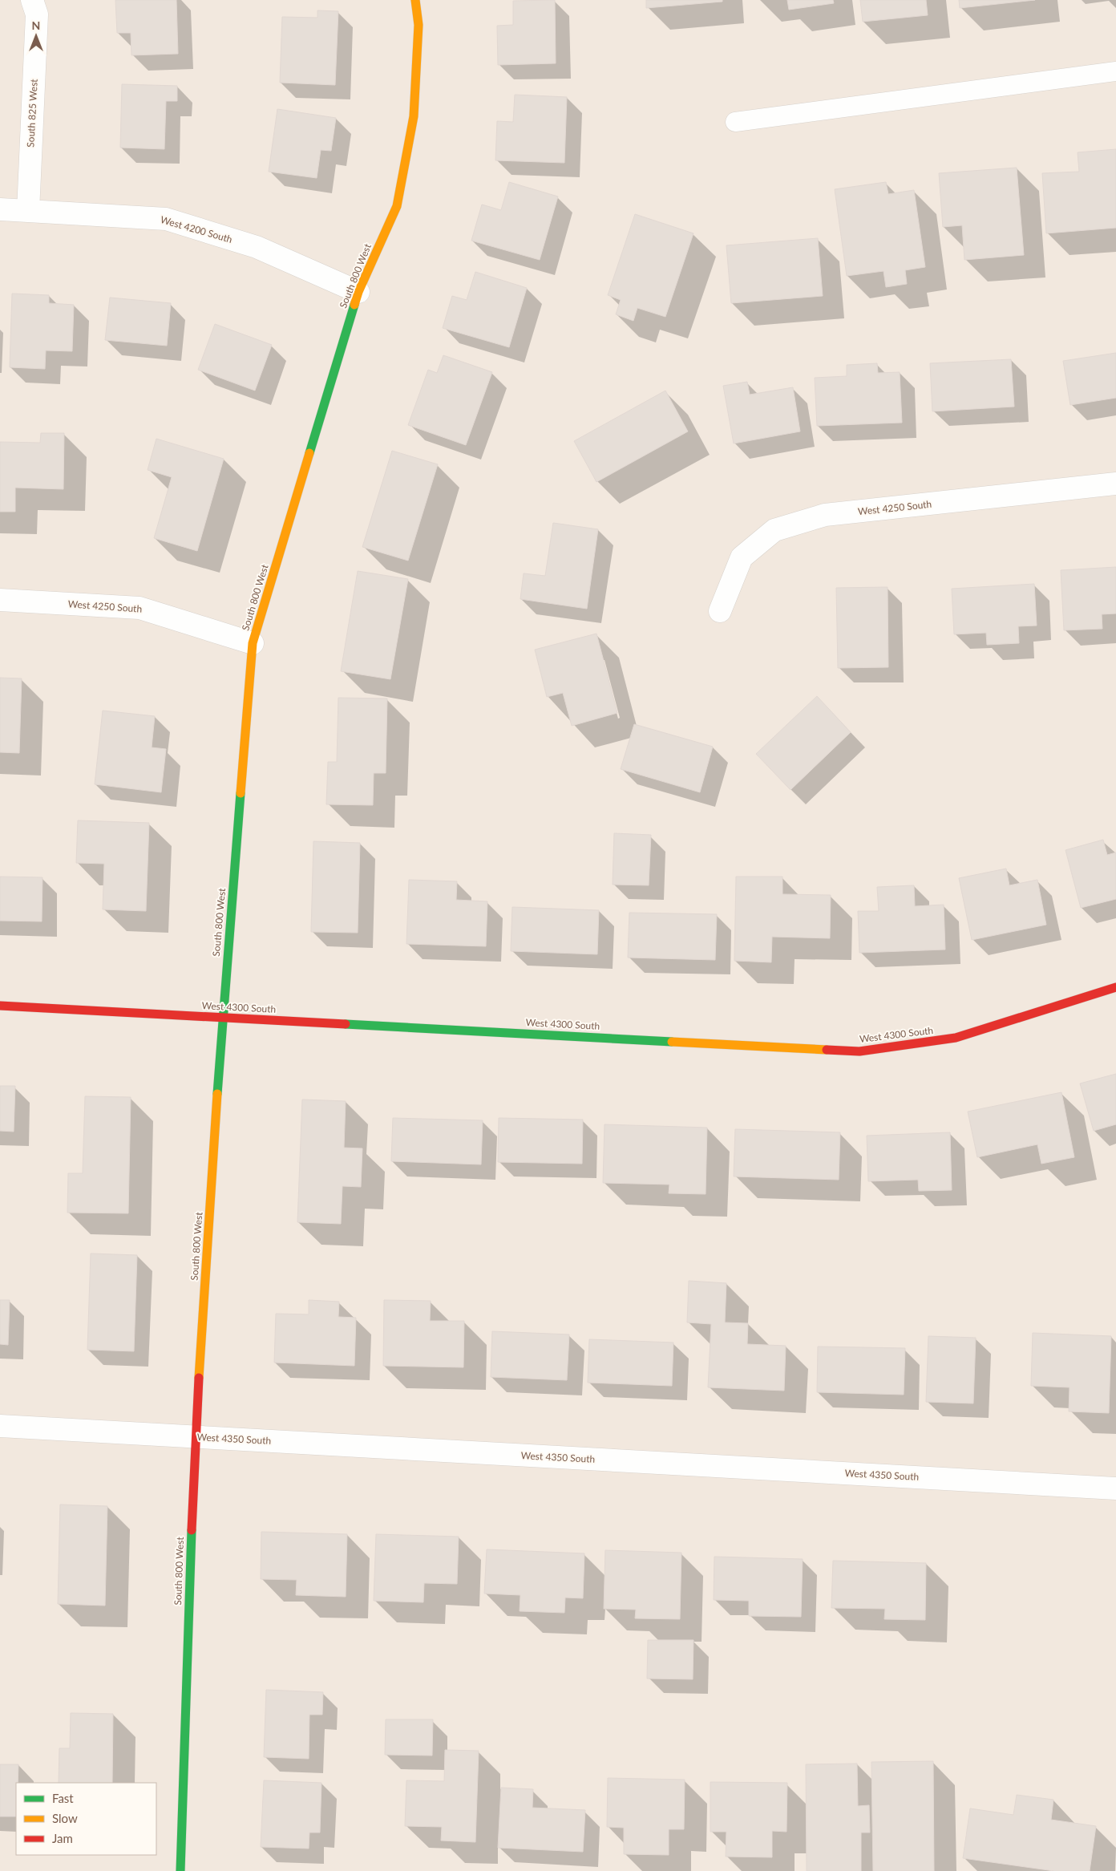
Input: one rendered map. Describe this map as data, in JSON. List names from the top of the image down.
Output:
{
  "streets": {
    "street": [
      "South 825 West",
      "West 4200 South",
      "South 800 West",
      "West 4250 South",
      "West 4300 South",
      "West 4350 South"
    ]
  },
  "crossings": [
    ["South 825 West", "West 4200 South"],
    ["West 4200 South", "South 800 West"],
    ["South 800 West", "West 4250 South"],
    ["South 800 West", "West 4300 South"],
    ["South 800 West", "West 4350 South"]
  ],
  "legend": ["Fast", "Slow", "Jam"],
  "north": "top"
}
